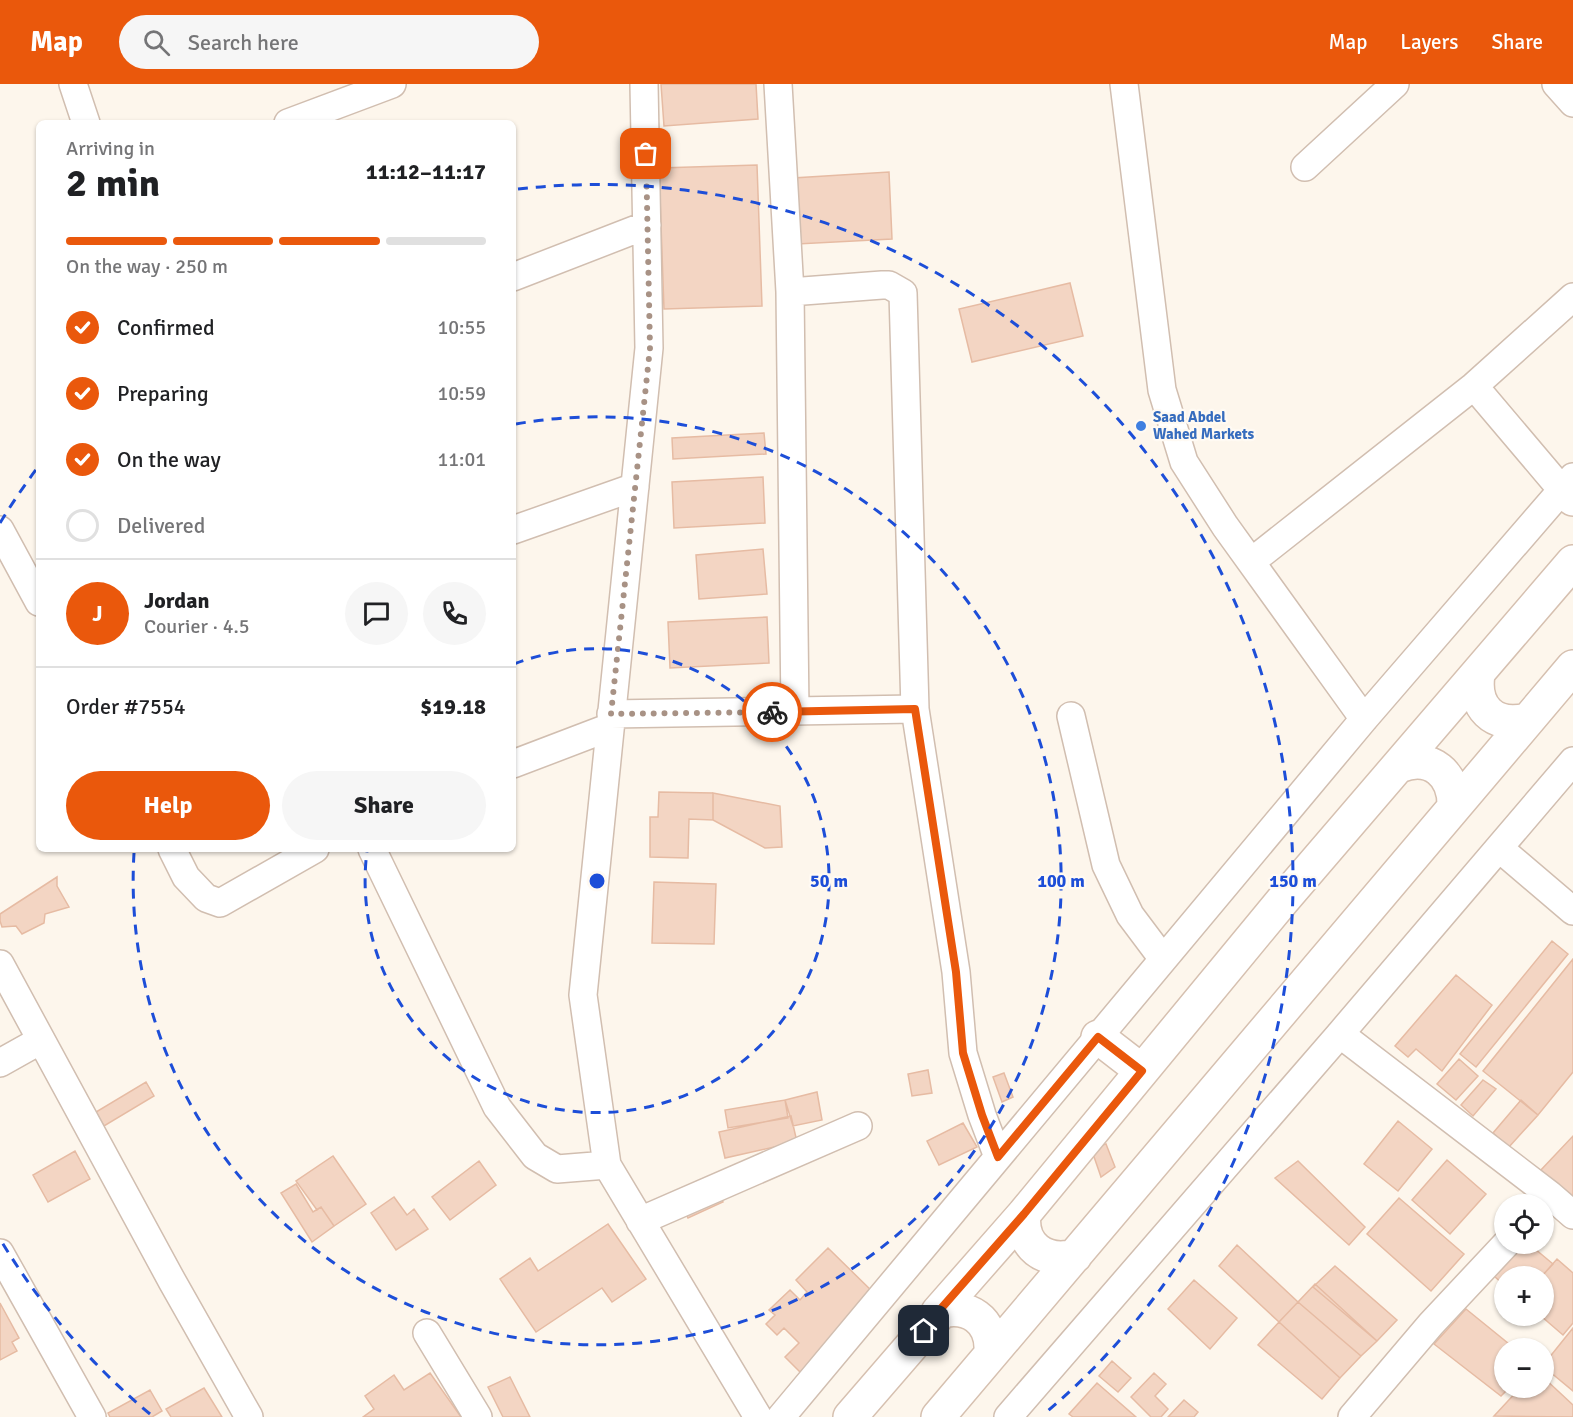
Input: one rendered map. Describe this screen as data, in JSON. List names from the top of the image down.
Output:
{
  "places": ["Saad Abdel Wahed Markets"],
  "page": {
    "header": "Map",
    "search": "Search here",
    "nav": ["Map", "Layers", "Share"],
    "heading": ["2 min", "Arriving in", "11:12–11:17"],
    "panel": [
      "Jordan",
      "Courier · 4.5",
      "Order #7554",
      "$19.18"
    ],
    "bar": "On the way · 250 m",
    "list": [
      ["Confirmed", "10:55"],
      ["Preparing", "10:59"],
      ["On the way", "11:01"],
      "Delivered"
    ],
    "round": "J",
    "buttons": ["Help", "Share"],
    "map_buttons": ["+", "−"]
  },
  "rings": ["50 m", "100 m", "150 m"]
}
